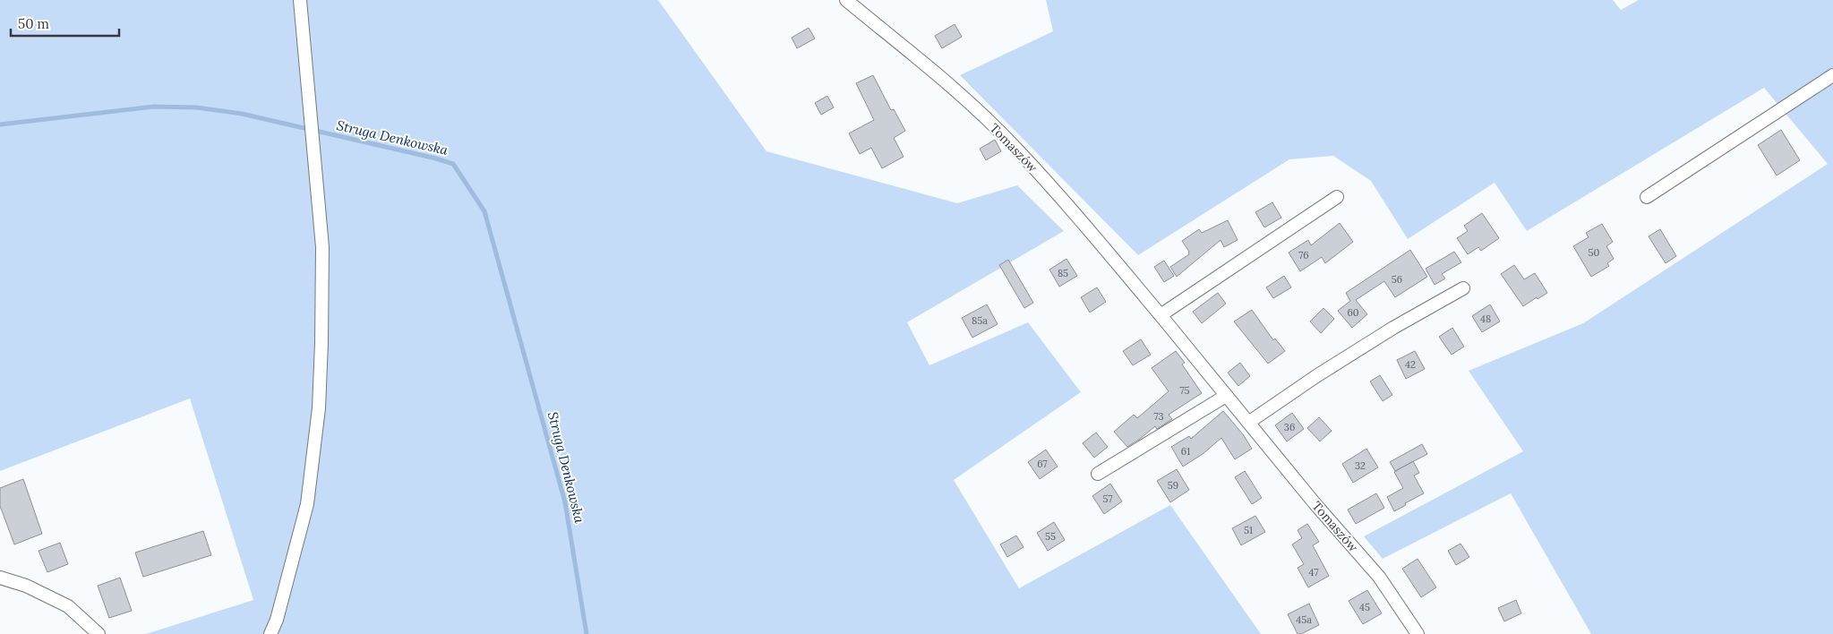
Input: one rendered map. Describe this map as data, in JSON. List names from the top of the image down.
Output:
{
  "streets": {
    "street": ["Tomaszów"]
  },
  "water": ["Struga Denkowska"],
  "house_numbers": [
    "50",
    "76",
    "85",
    "56",
    "60",
    "48",
    "85a",
    "42",
    "75",
    "73",
    "36",
    "61",
    "67",
    "32",
    "59",
    "57",
    "51",
    "55",
    "47",
    "45",
    "45a"
  ],
  "scale_bar": "50 m"
}
